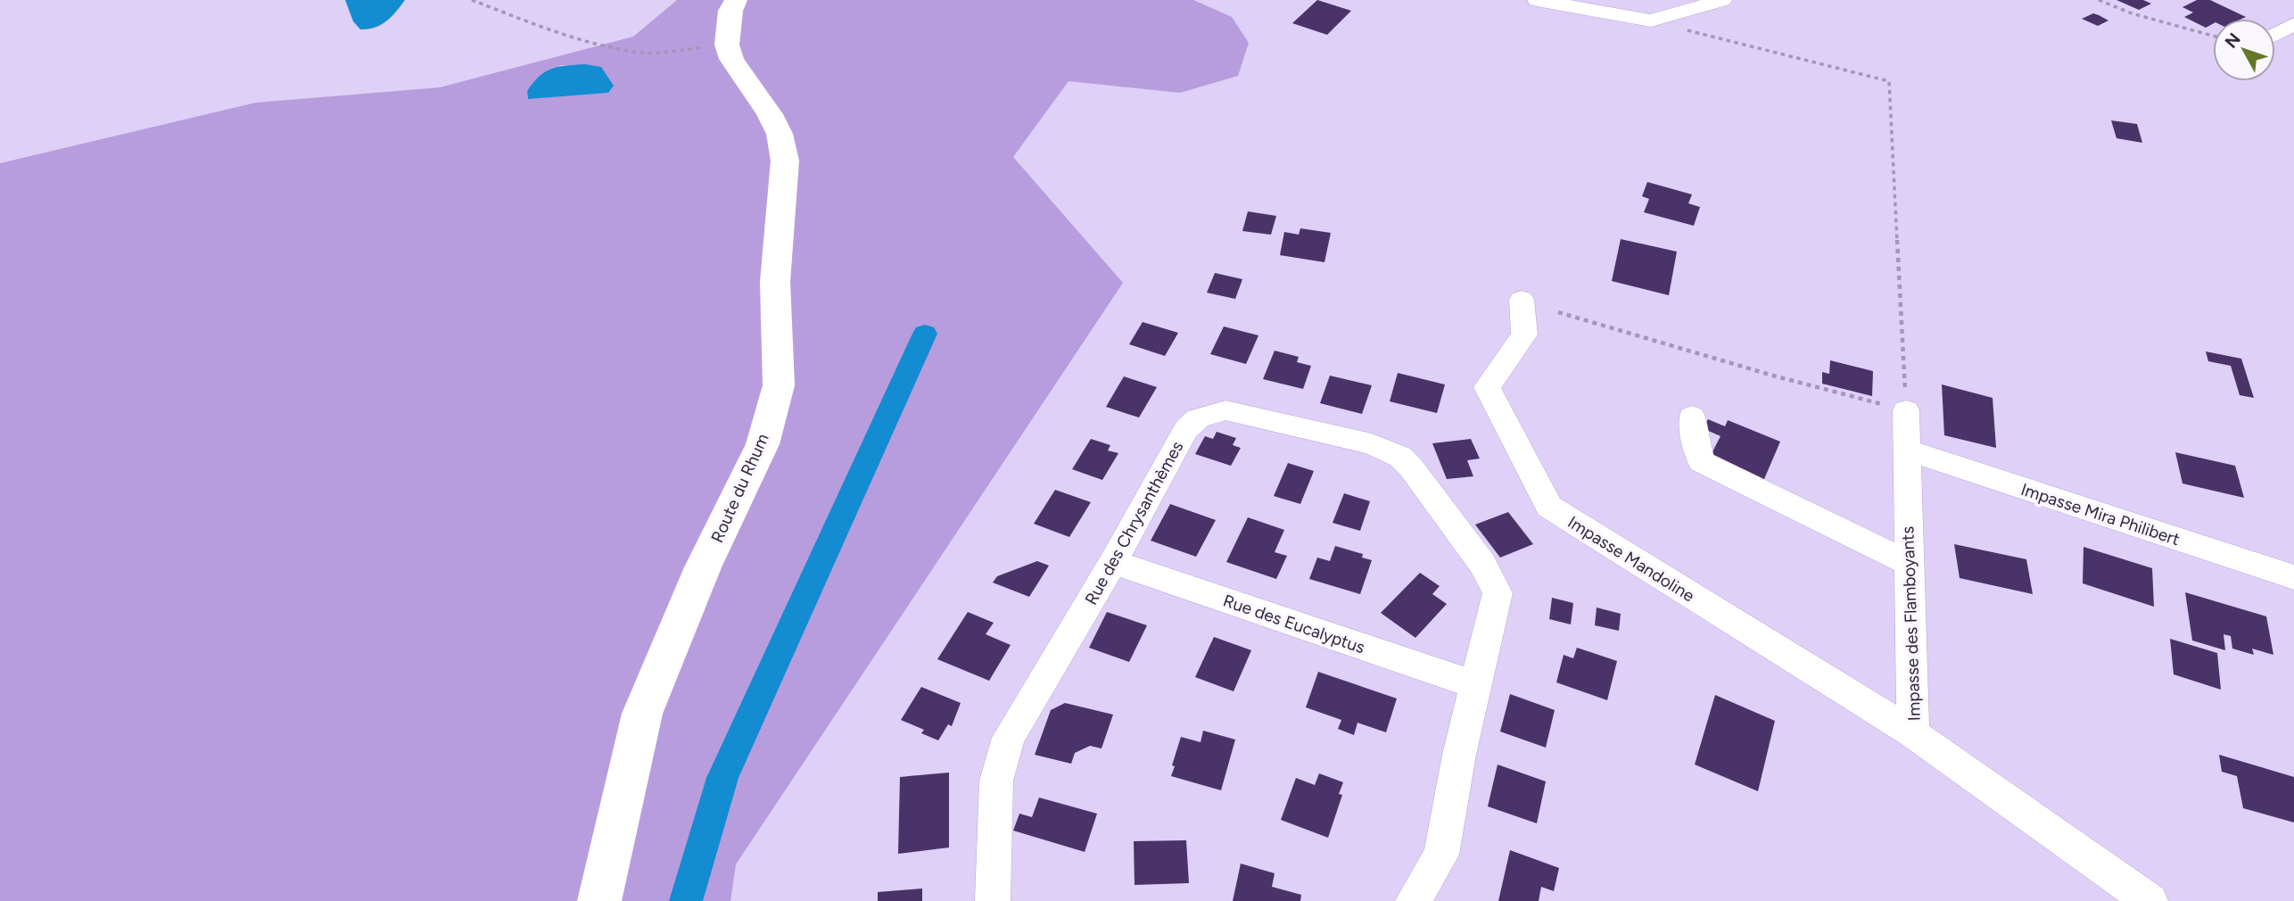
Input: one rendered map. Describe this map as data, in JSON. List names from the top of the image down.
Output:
{
  "streets": {
    "street": [
      "Route du Rhum",
      "Impasse Mira Philibert",
      "Rue des Chrysanthèmes",
      "Impasse Mandoline",
      "Rue des Eucalyptus",
      "Impasse des Flamboyants"
    ]
  },
  "crossings": [
    ["Impasse Mira Philibert", "Impasse des Flamboyants"],
    ["Rue des Chrysanthèmes", "Rue des Eucalyptus"],
    ["Impasse Mandoline", "Impasse des Flamboyants"]
  ],
  "north": "top left"
}
